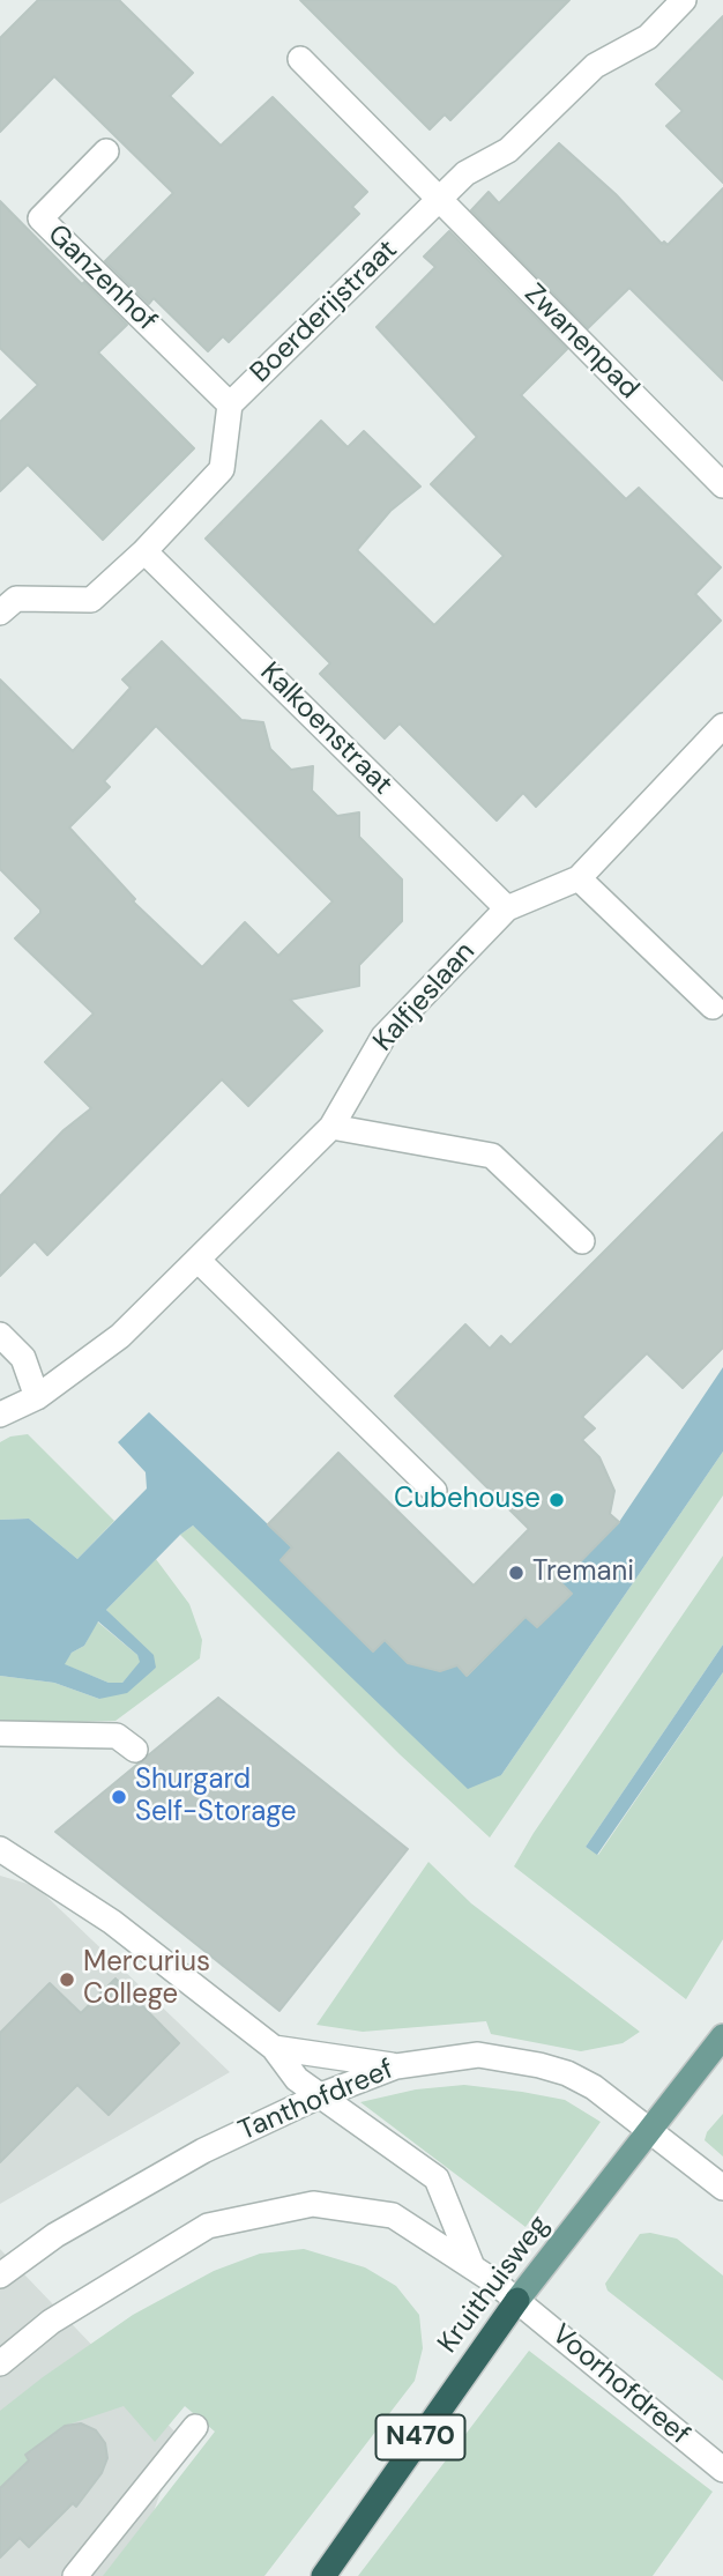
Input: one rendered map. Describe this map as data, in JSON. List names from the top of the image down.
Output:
{
  "streets": {
    "highway": ["Kruithuisweg", "N470"],
    "street": [
      "Ganzenhof",
      "Boerderijstraat",
      "Zwanenpad",
      "Kalkoenstraat",
      "Kalfjeslaan",
      "Tanthofdreef",
      "Voorhofdreef"
    ]
  },
  "crossings": [
    ["Ganzenhof", "Boerderijstraat"],
    ["Boerderijstraat", "Zwanenpad"],
    ["Boerderijstraat", "Kalkoenstraat"],
    ["Kalkoenstraat", "Kalfjeslaan"],
    ["Tanthofdreef", "Kruithuisweg"],
    ["Kruithuisweg", "Voorhofdreef"]
  ],
  "places": [
    "Cubehouse",
    "Tremani",
    "Shurgard Self-Storage",
    "Mercurius College"
  ]
}
